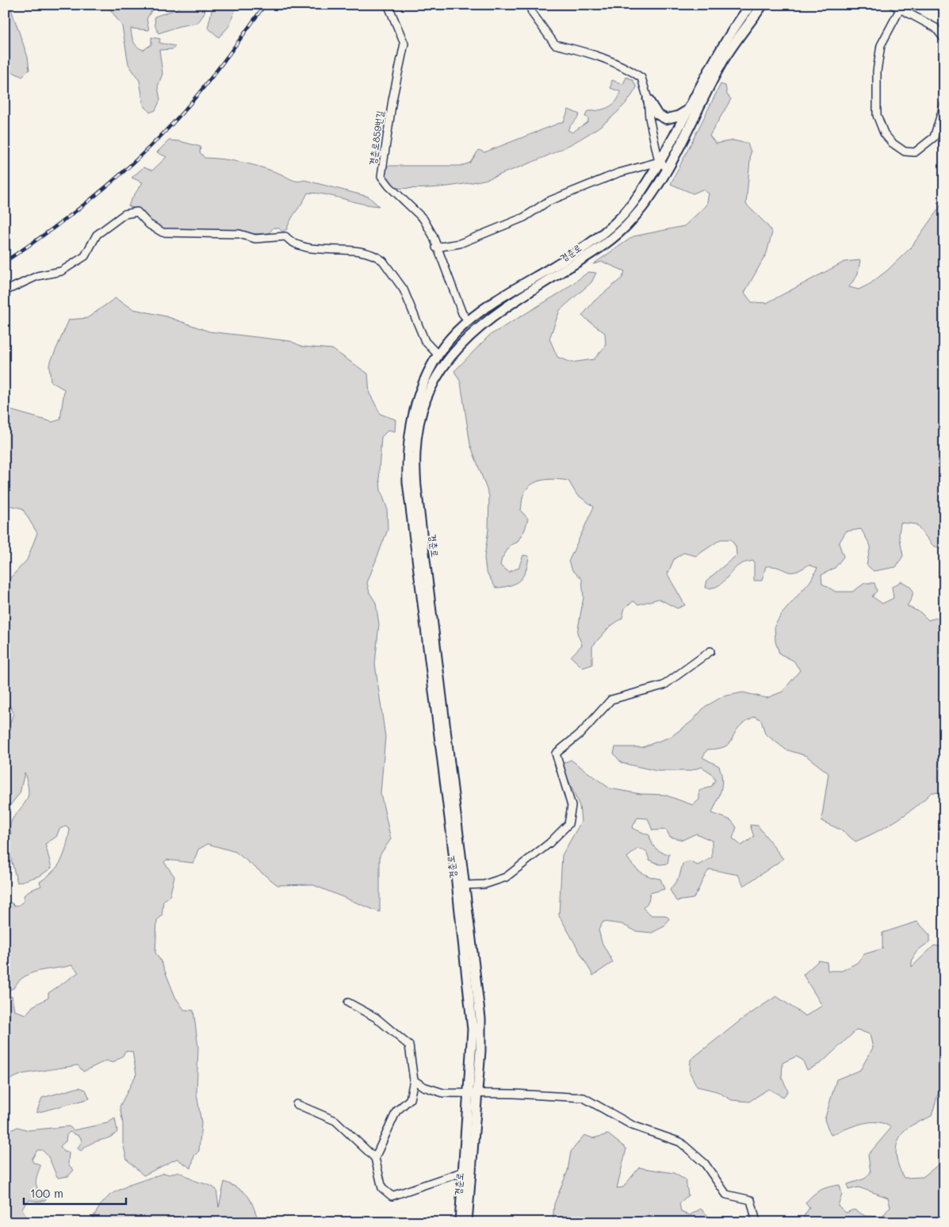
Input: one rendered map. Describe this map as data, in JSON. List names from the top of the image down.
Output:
{
  "streets": {
    "street": ["경춘로859번길", "경춘로"]
  },
  "crossings": [
    ["경춘로859번길", "경춘로"]
  ],
  "scale_bar": "100 m"
}
